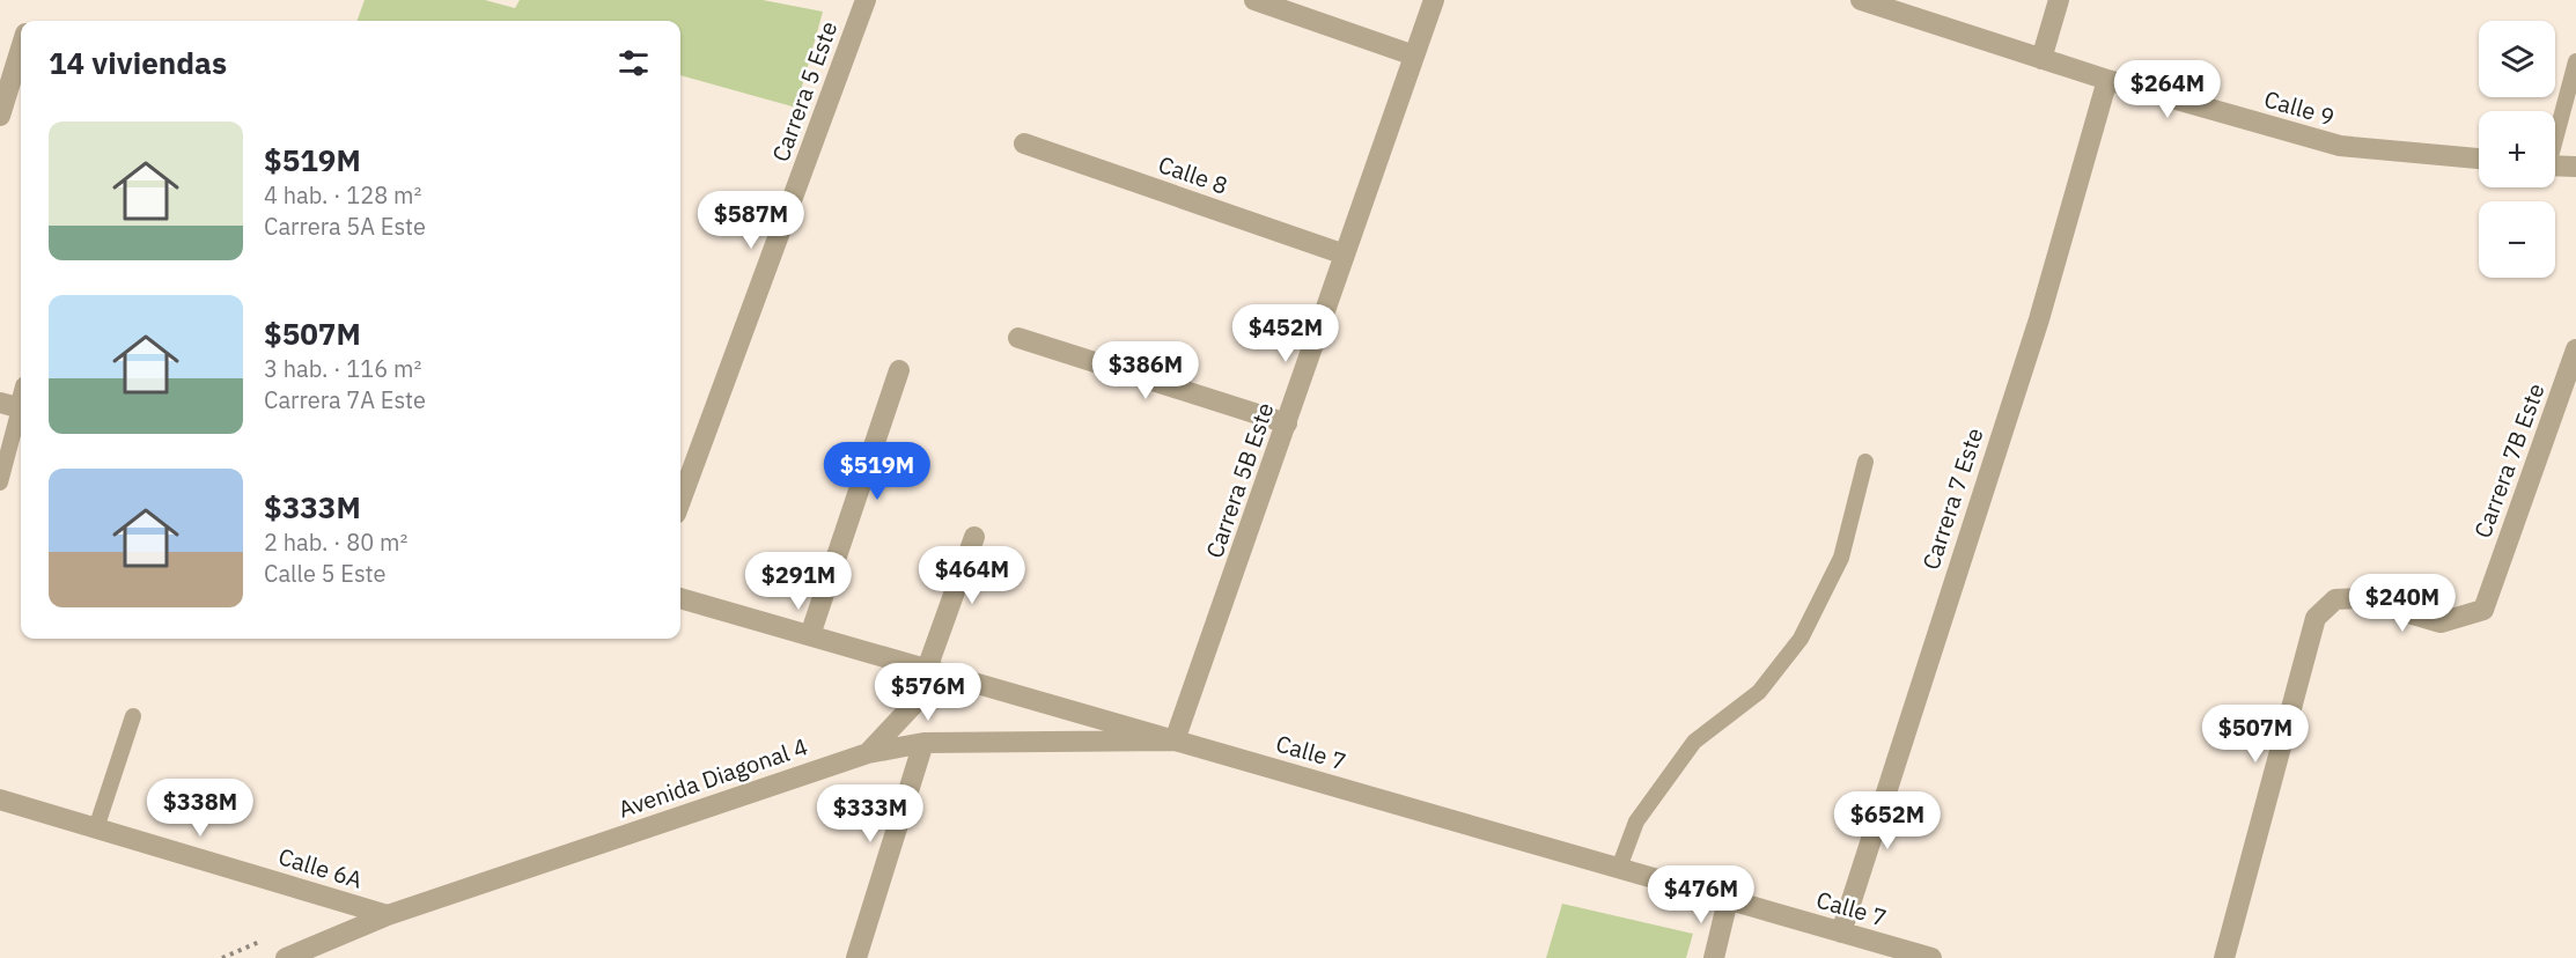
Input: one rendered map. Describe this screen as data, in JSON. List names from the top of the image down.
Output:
{
  "streets": {
    "street": [
      "Carrera 5 Este",
      "Calle 9",
      "Calle 8",
      "Carrera 7B Este",
      "Carrera 5B Este",
      "Carrera 7 Este",
      "Calle 7",
      "Avenida Diagonal 4",
      "Calle 6A"
    ]
  },
  "crossings": [
    ["Calle 9", "Carrera 7 Este"],
    ["Calle 8", "Carrera 5B Este"],
    ["Carrera 5B Este", "Calle 7"],
    ["Carrera 5B Este", "Avenida Diagonal 4"],
    ["Carrera 7 Este", "Calle 7"],
    ["Calle 7", "Avenida Diagonal 4"],
    ["Avenida Diagonal 4", "Calle 6A"]
  ],
  "page": {
    "map_buttons": ["+", "−"],
    "heading": "14 viviendas",
    "price": [
      "$264M",
      "$587M",
      "$452M",
      "$386M",
      "$519M",
      "$464M",
      "$291M",
      "$240M",
      "$576M",
      "$507M",
      "$338M",
      "$333M",
      "$652M",
      "$476M"
    ],
    "list": [
      {
        "name": "$519M",
        "note": "4 hab. · 128 m² · Carrera 5A Este"
      },
      {
        "name": "$507M",
        "note": "3 hab. · 116 m² · Carrera 7A Este"
      },
      {
        "name": "$333M",
        "note": "2 hab. · 80 m² · Calle 5 Este"
      }
    ]
  }
}
